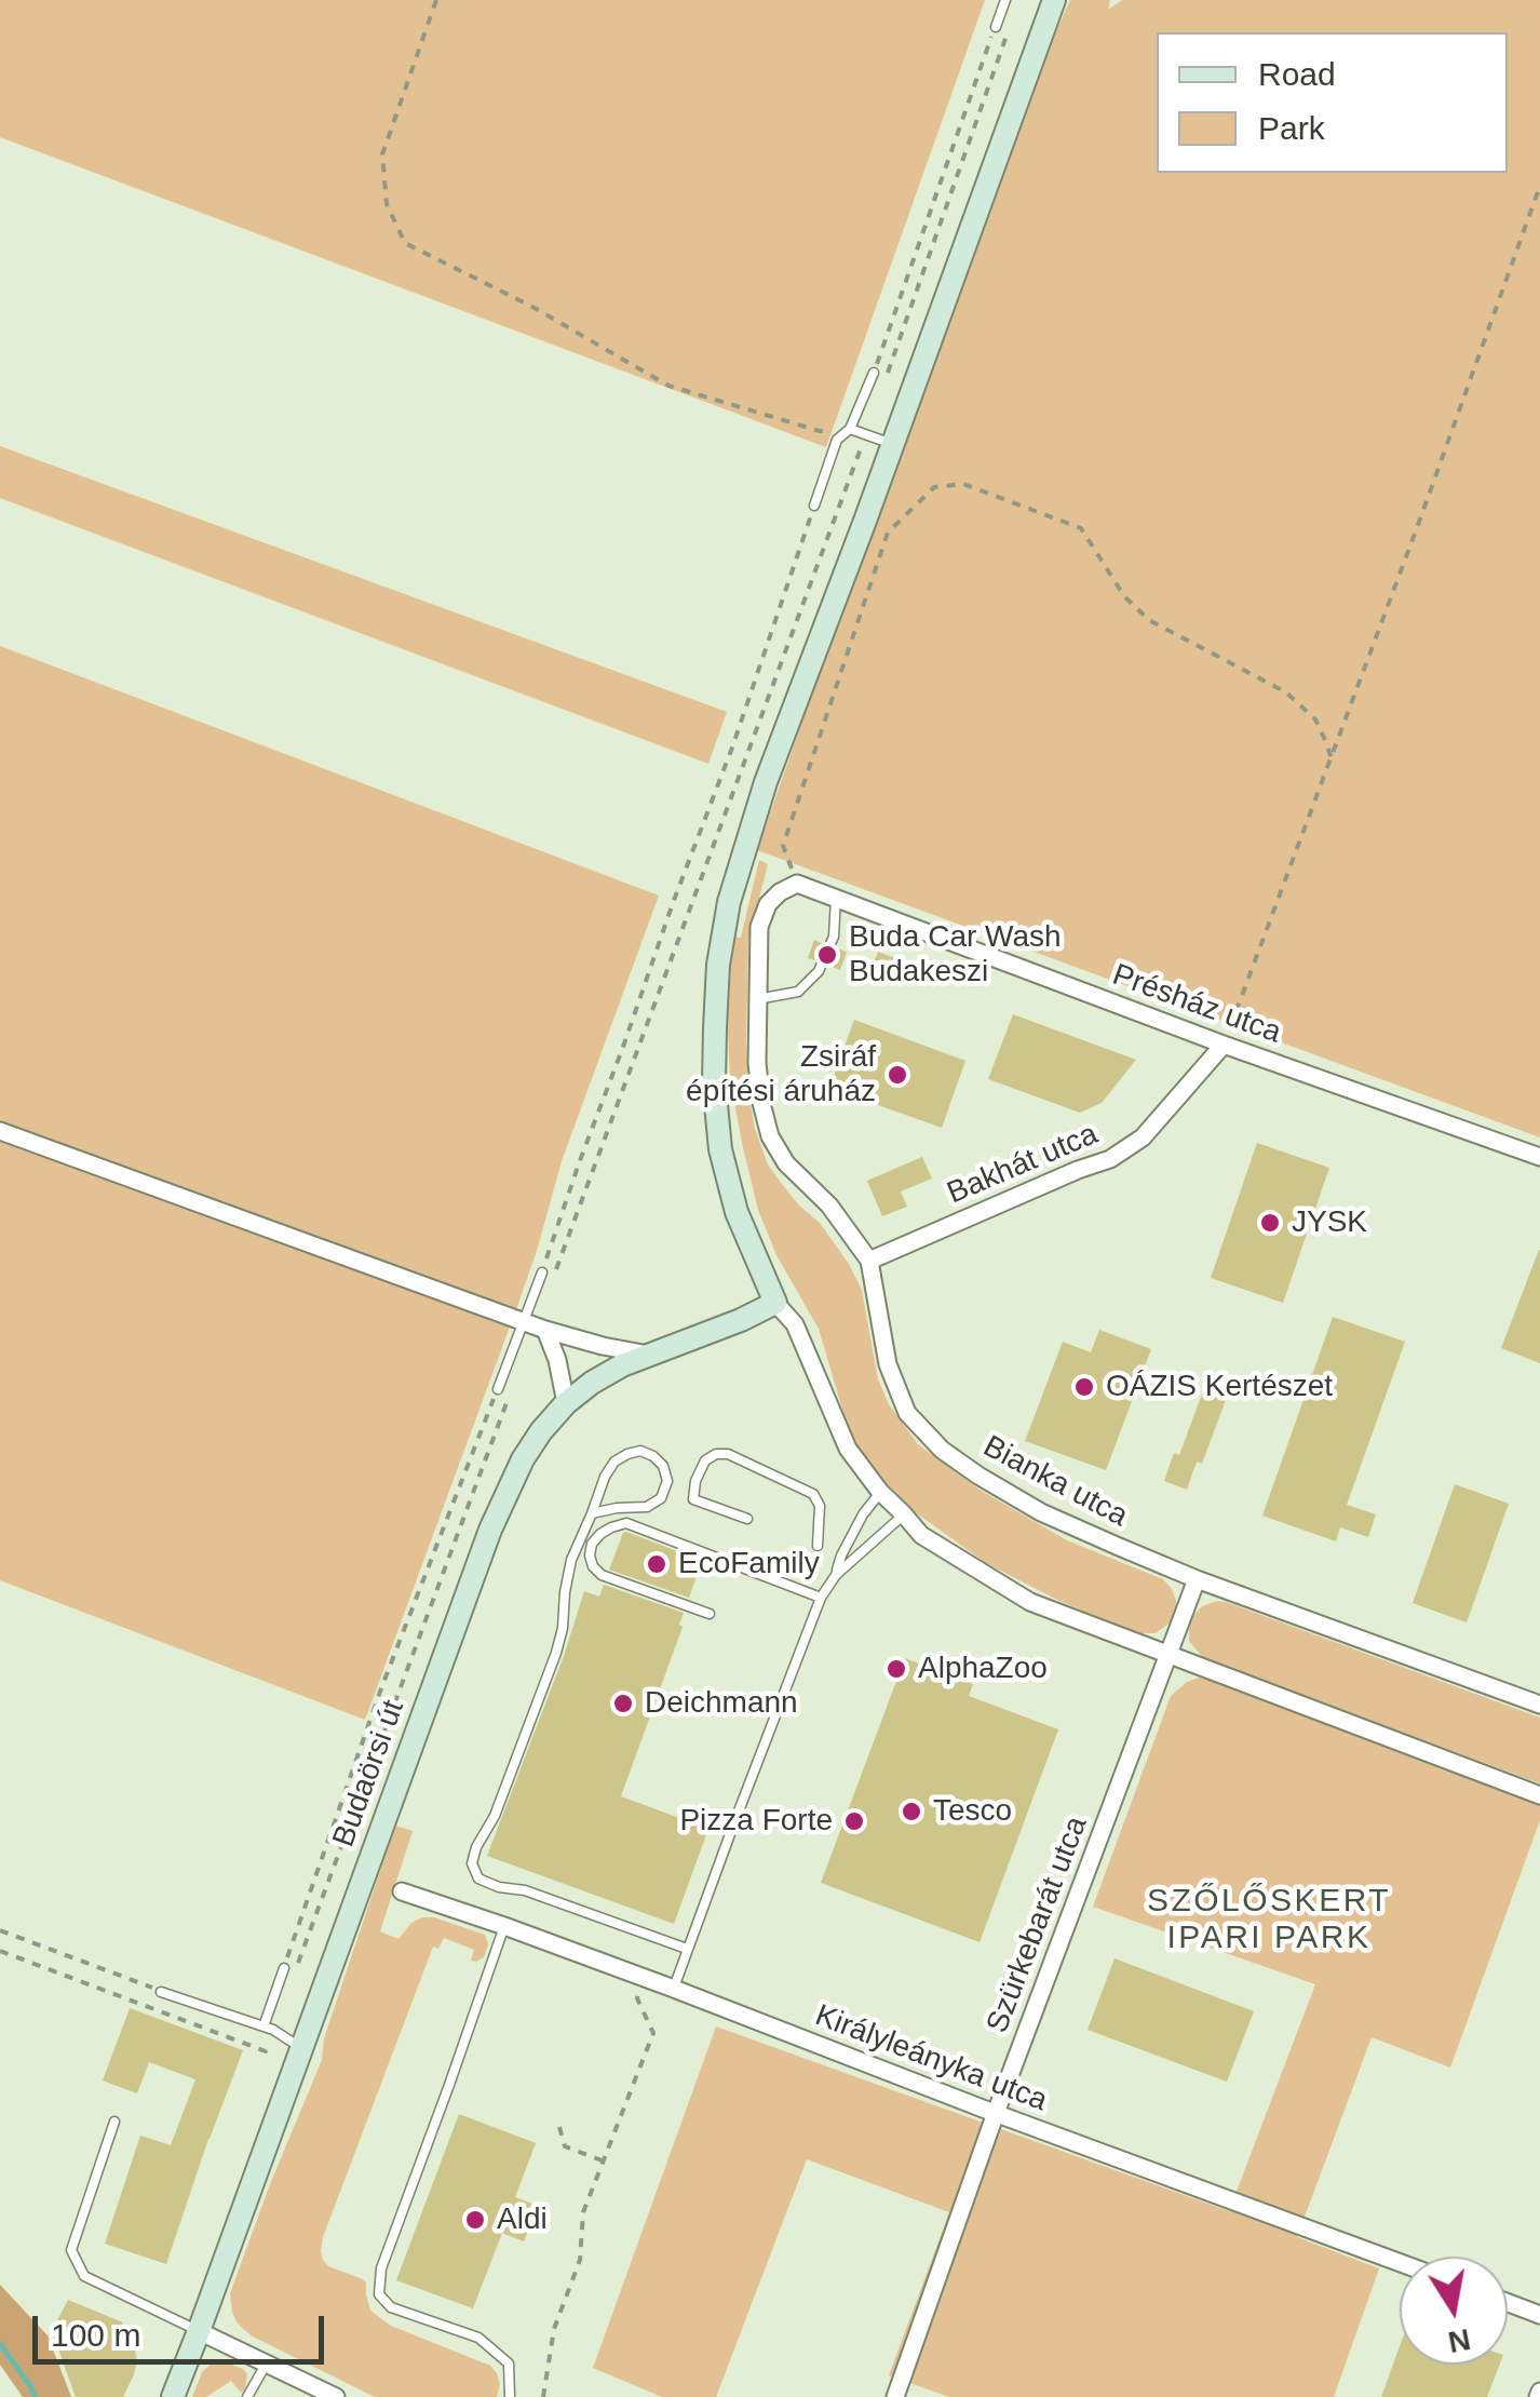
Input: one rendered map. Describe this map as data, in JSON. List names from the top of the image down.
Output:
{
  "streets": {
    "main road": ["Budaörsi út"],
    "street": [
      "Présház utca",
      "Bakhát utca",
      "Bianka utca",
      "Szürkebarát utca",
      "Királyleányka utca"
    ]
  },
  "crossings": [
    ["Présház utca", "Bakhát utca"],
    ["Bakhát utca", "Bianka utca"],
    ["Bianka utca", "Szürkebarát utca"],
    ["Szürkebarát utca", "Királyleányka utca"]
  ],
  "districts": ["SZŐLŐSKERT IPARI PARK"],
  "places": [
    "Buda Car Wash Budakeszi",
    "Zsiráf építési áruház",
    "JYSK",
    "OÁZIS Kertészet",
    "EcoFamily",
    "AlphaZoo",
    "Deichmann",
    "Tesco",
    "Pizza Forte",
    "Aldi"
  ],
  "legend": ["Road", "Park"],
  "scale_bar": "100 m",
  "north": "bottom"
}
